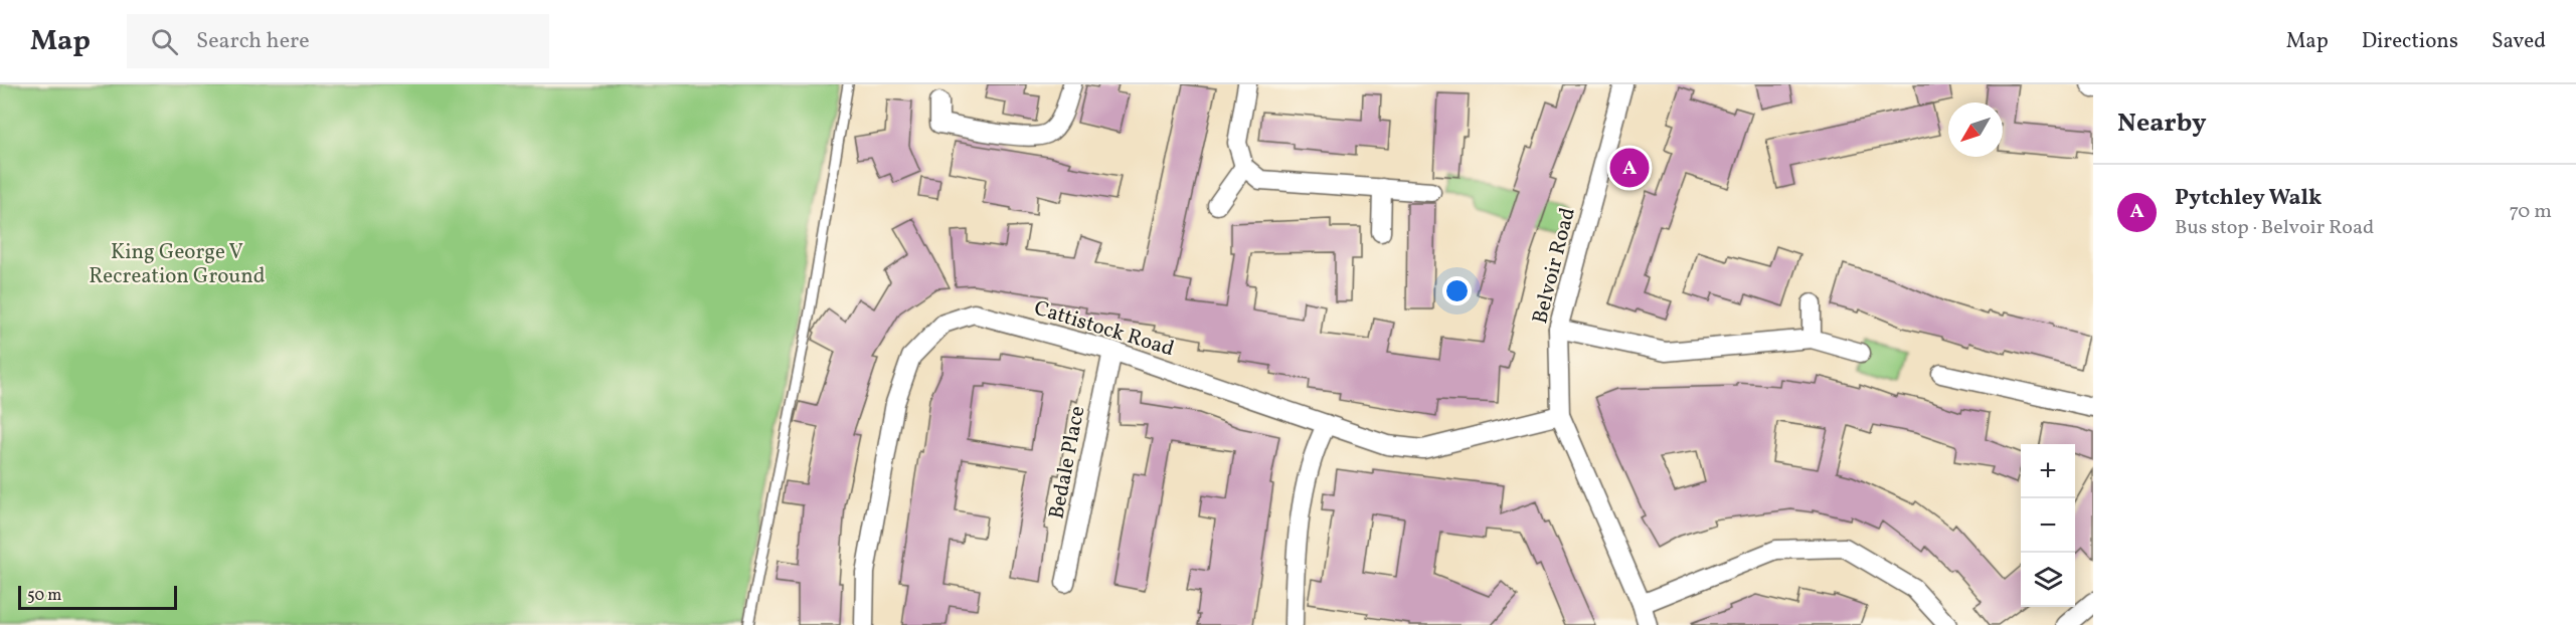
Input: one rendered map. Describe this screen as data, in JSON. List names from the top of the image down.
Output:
{
  "streets": {
    "street": ["Belvoir Road", "Cattistock Road", "Bedale Place"]
  },
  "crossings": [
    ["Belvoir Road", "Cattistock Road"],
    ["Cattistock Road", "Bedale Place"]
  ],
  "parks": ["King George V Recreation Ground"],
  "scale_bar": "50 m",
  "north": "bottom left",
  "page": {
    "header": "Map",
    "search": "Search here",
    "nav": ["Map", "Directions", "Saved"],
    "heading": "Nearby",
    "pins": "A",
    "list": [
      {
        "mark": "A",
        "name": "Pytchley Walk",
        "note": "Bus stop · Belvoir Road",
        "value": "70 m"
      }
    ],
    "map_buttons": ["+", "−"],
    "scale": "50 m"
  }
}
